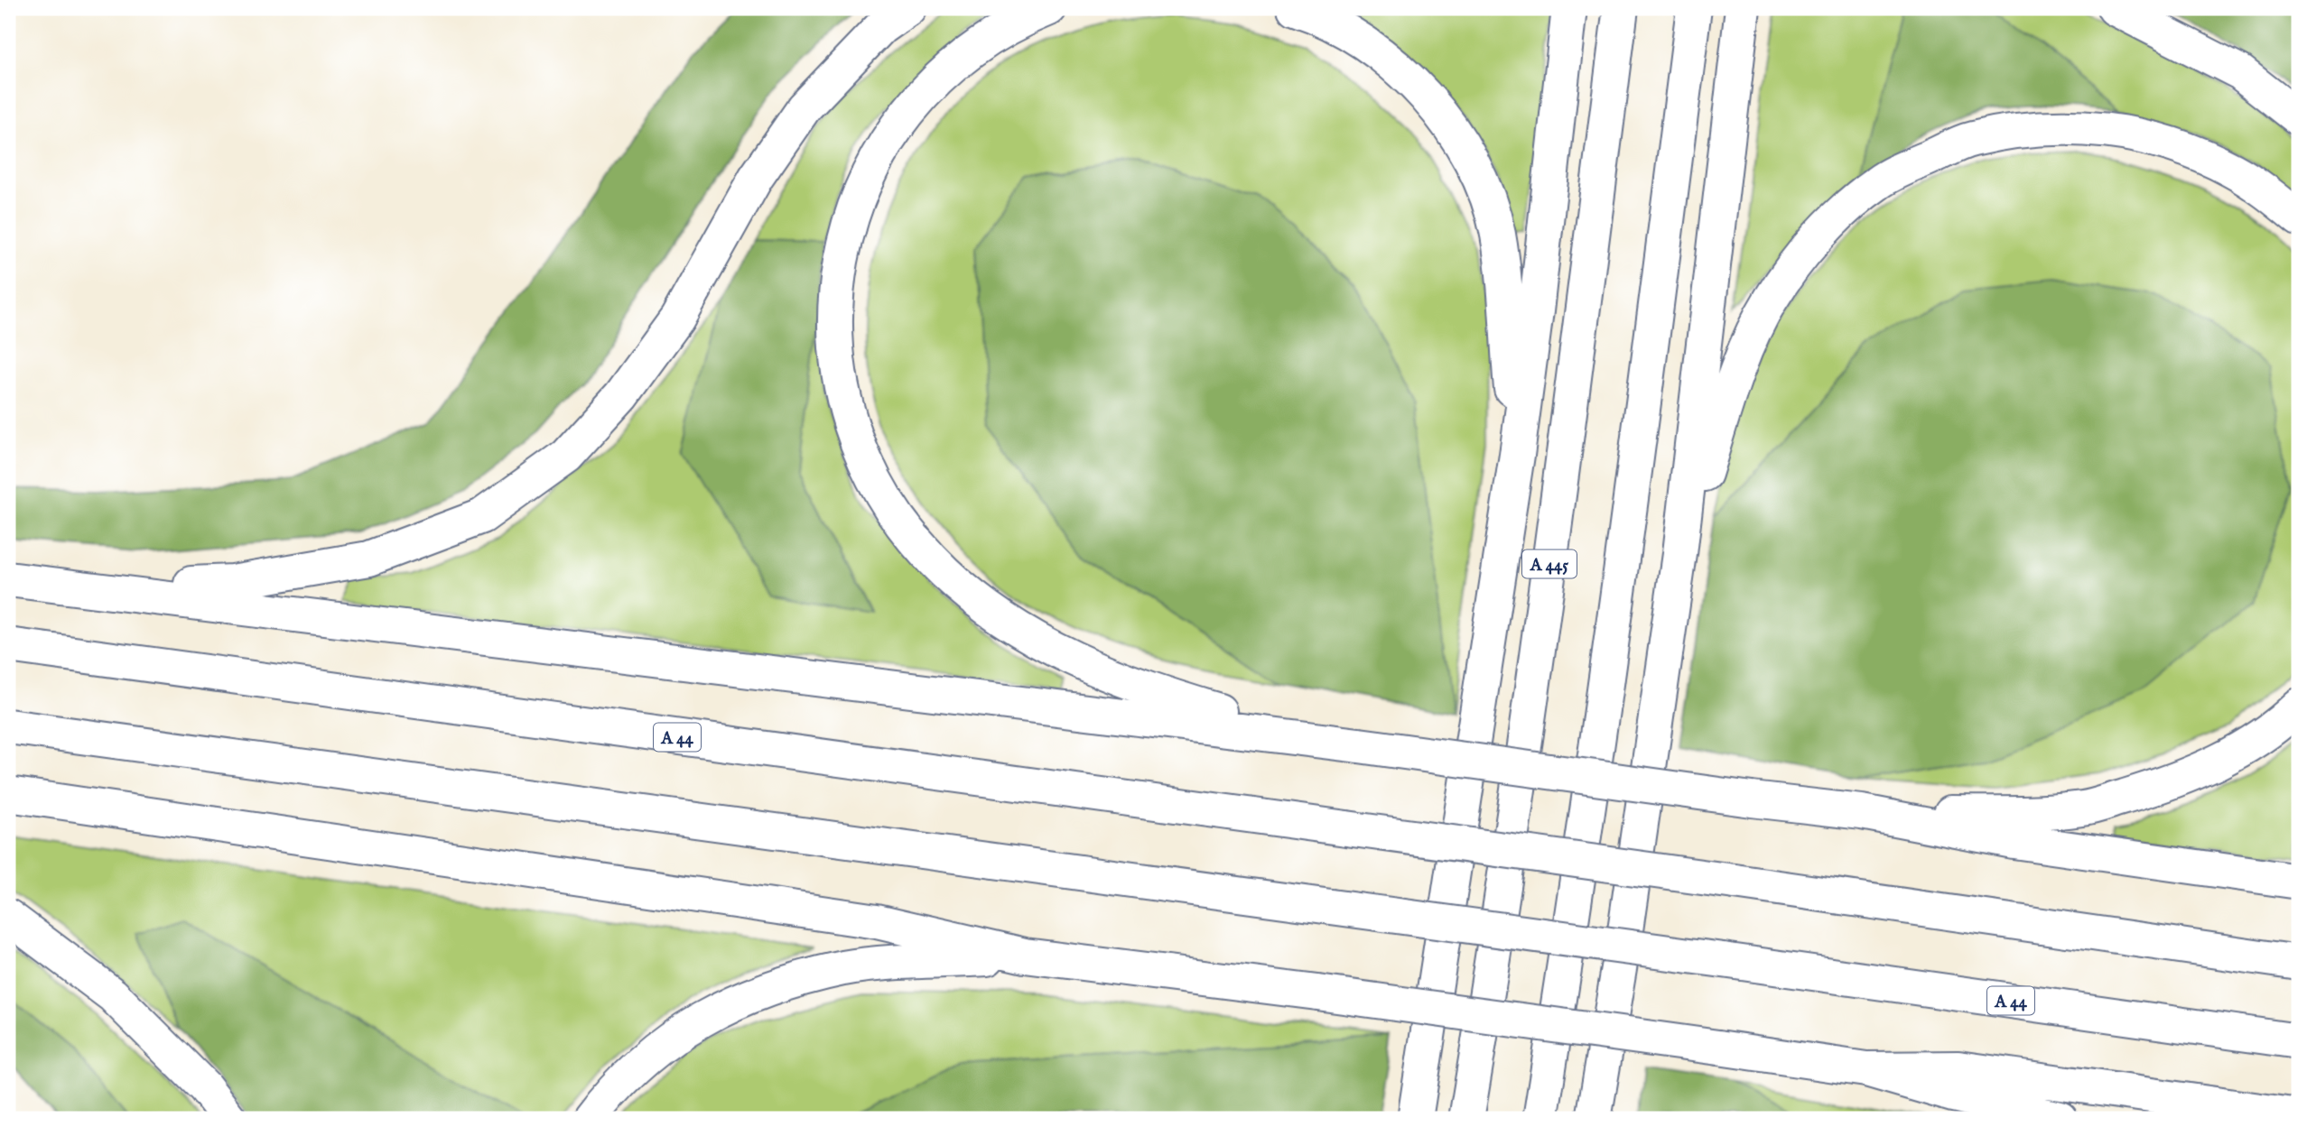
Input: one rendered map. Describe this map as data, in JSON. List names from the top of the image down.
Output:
{
  "streets": {
    "highway": ["A 445", "A 44"]
  }
}
